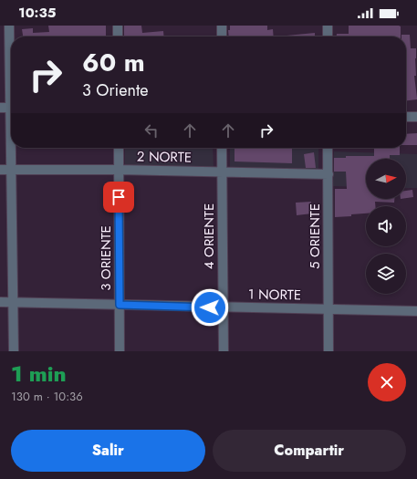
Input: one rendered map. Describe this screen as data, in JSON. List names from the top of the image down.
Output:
{
  "streets": {
    "street": [
      "2 NORTE",
      "4 ORIENTE",
      "5 ORIENTE",
      "3 ORIENTE",
      "1 NORTE"
    ]
  },
  "crossings": [
    ["2 NORTE", "4 ORIENTE"],
    ["2 NORTE", "5 ORIENTE"],
    ["2 NORTE", "3 ORIENTE"],
    ["4 ORIENTE", "1 NORTE"],
    ["5 ORIENTE", "1 NORTE"],
    ["3 ORIENTE", "1 NORTE"]
  ],
  "north": "right",
  "page": {
    "status": "10:35",
    "turn": ["60 m", "3 Oriente"],
    "heading": ["1 min", "130 m · 10:36"],
    "buttons": ["Salir", "Compartir"]
  }
}
